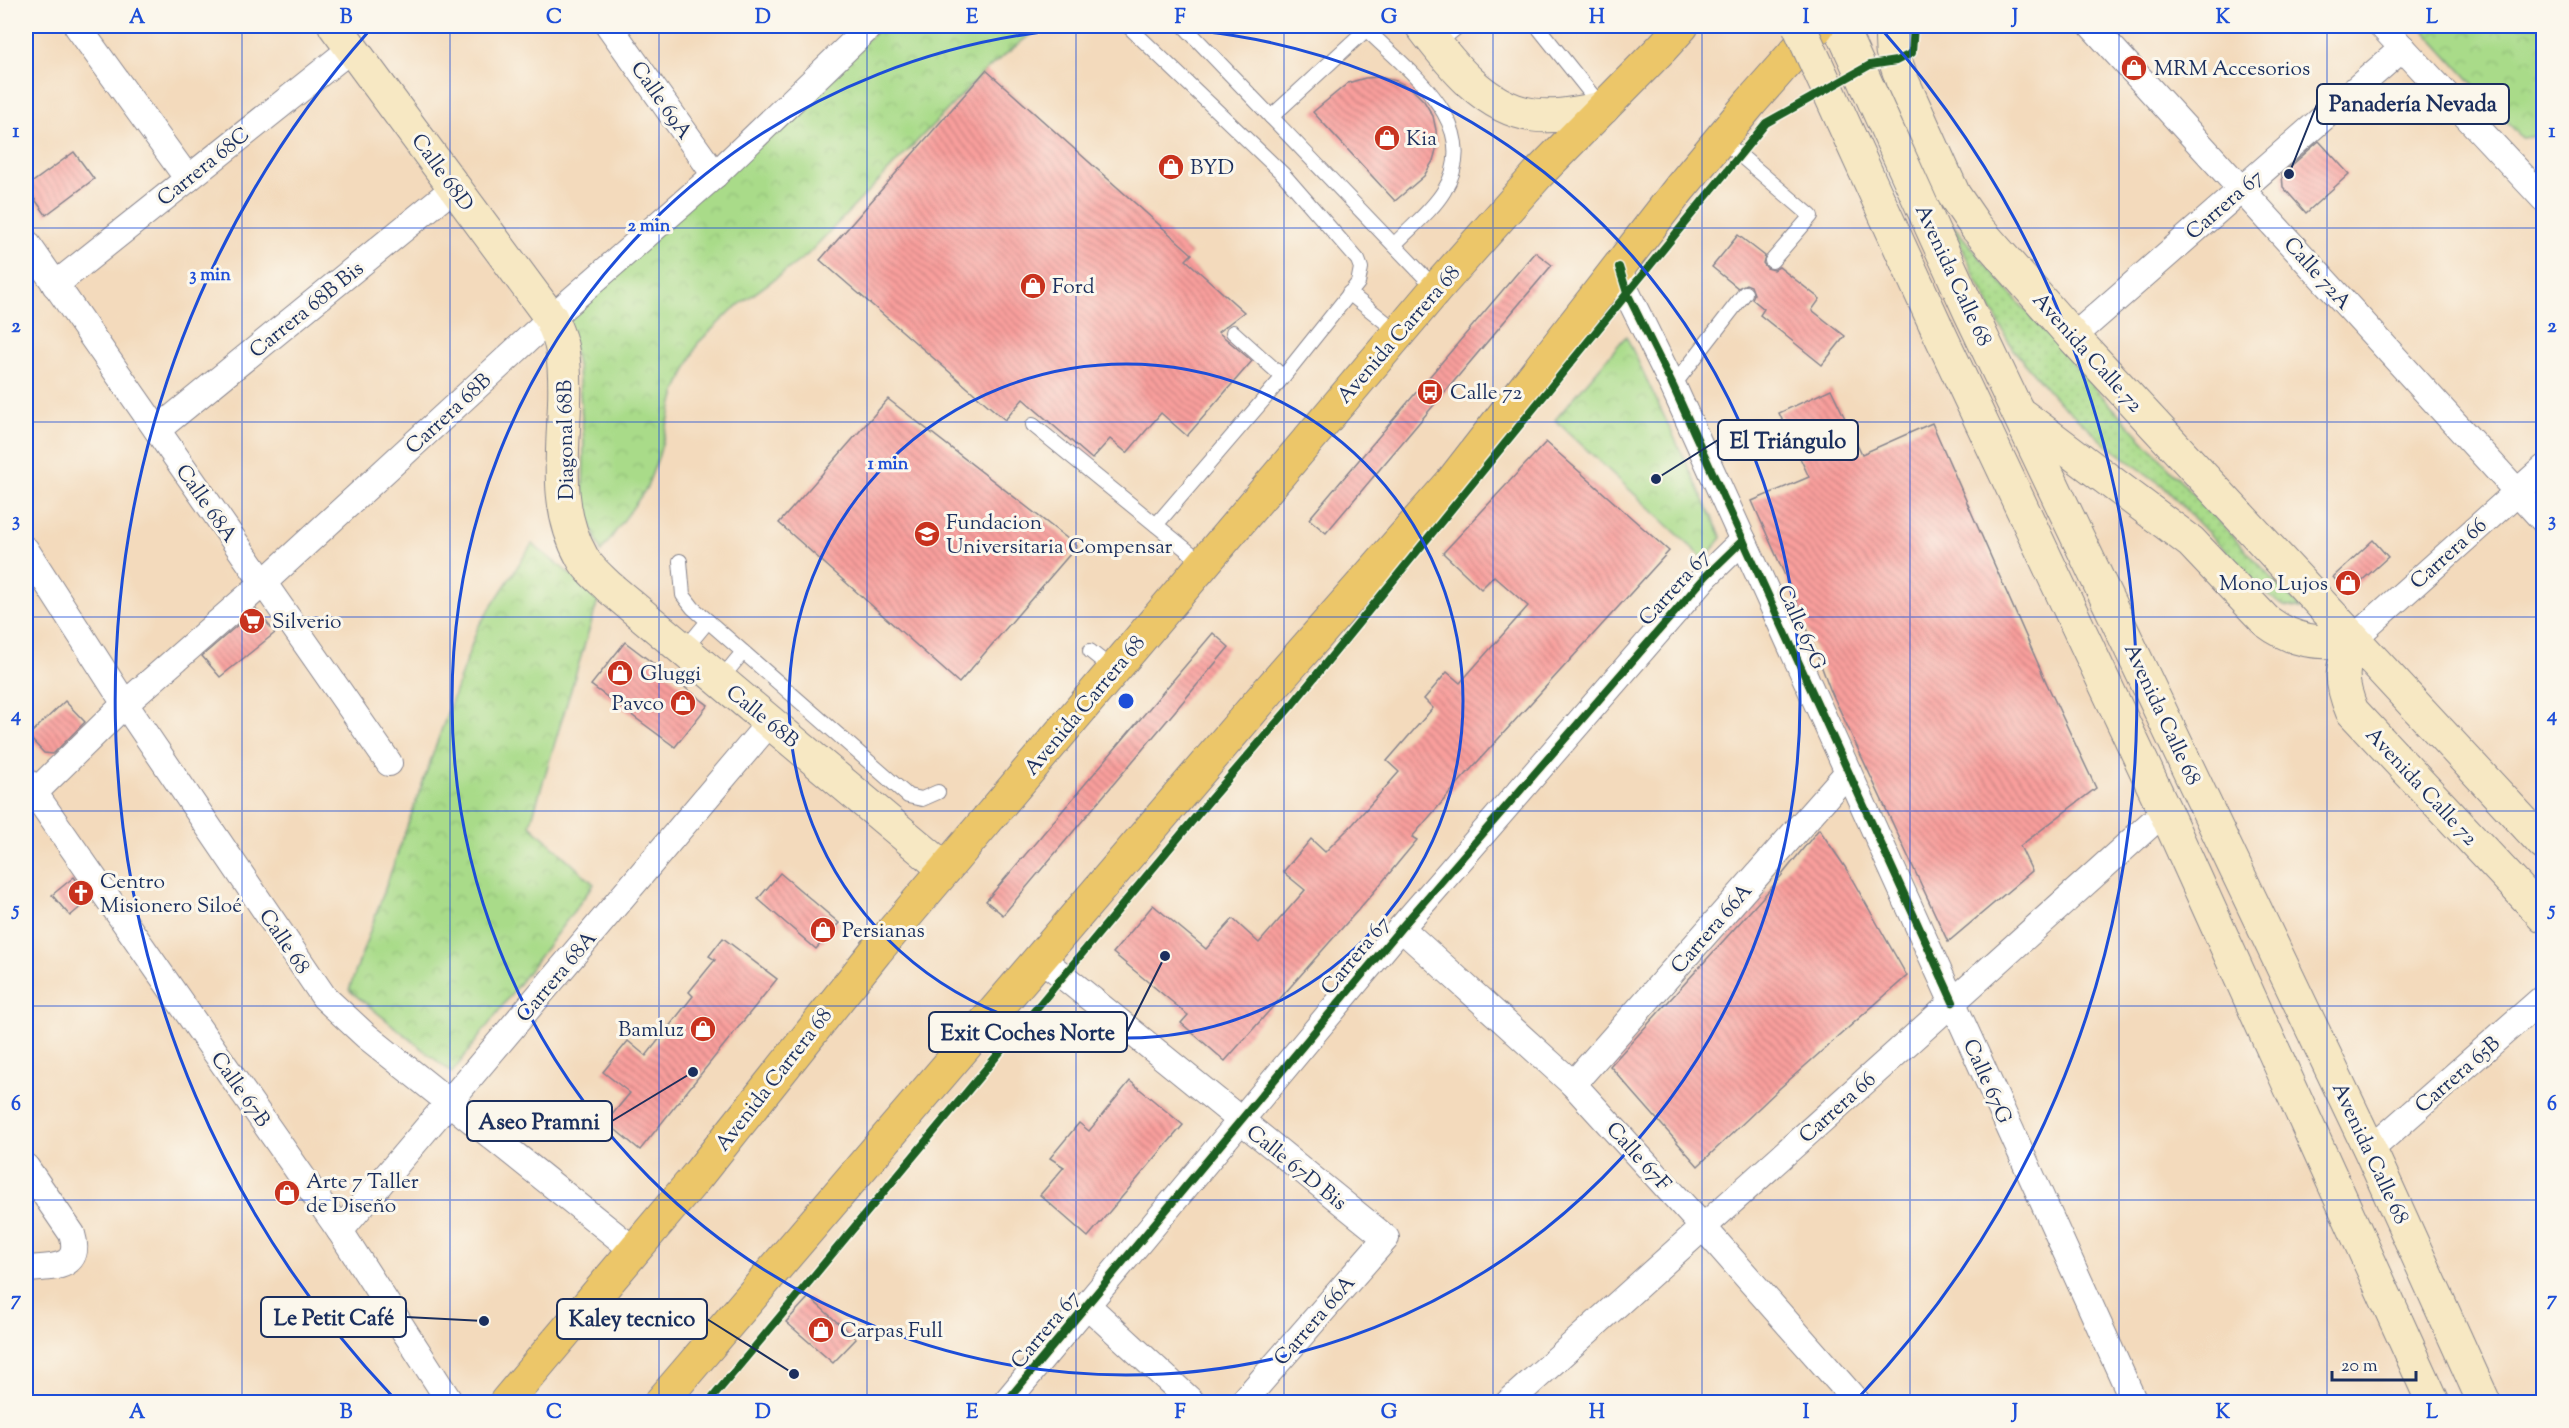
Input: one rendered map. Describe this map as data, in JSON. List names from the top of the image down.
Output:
{
  "streets": {
    "main road": [
      "Calle 68D",
      "Avenida Calle 68",
      "Avenida Carrera 68",
      "Avenida Calle 72",
      "Diagonal 68B",
      "Calle 68B"
    ],
    "street": [
      "Calle 69A",
      "Carrera 68C",
      "Carrera 67",
      "Calle 72A",
      "Carrera 68B Bis",
      "Carrera 68B",
      "Calle 68A",
      "Carrera 66",
      "Calle 67G",
      "Carrera 66A",
      "Calle 68",
      "Carrera 68A",
      "Carrera 65B",
      "Calle 67B",
      "Calle 67F",
      "Calle 67D Bis"
    ]
  },
  "crossings": [
    ["Calle 69A", "Carrera 68B"],
    ["Carrera 68C", "Calle 68D"],
    ["Carrera 68C", "Calle 68A"],
    ["Calle 68D", "Carrera 68B Bis"],
    ["Calle 68D", "Carrera 68B"],
    ["Calle 68D", "Diagonal 68B"],
    ["Carrera 67", "Calle 72A"],
    ["Carrera 67", "Avenida Calle 72"],
    ["Carrera 67", "Calle 67G"],
    ["Carrera 67", "Calle 67F"],
    ["Carrera 67", "Calle 67D Bis"],
    ["Calle 72A", "Carrera 66"],
    ["Avenida Calle 68", "Carrera 66"],
    ["Avenida Calle 68", "Carrera 65B"],
    ["Carrera 68B Bis", "Calle 68A"],
    ["Avenida Carrera 68", "Calle 68B"],
    ["Avenida Carrera 68", "Calle 68"],
    ["Avenida Calle 72", "Carrera 66"],
    ["Carrera 68B", "Diagonal 68B"],
    ["Carrera 68B", "Calle 68A"],
    ["Carrera 68B", "Calle 68"],
    ["Carrera 68B", "Calle 67B"],
    ["Diagonal 68B", "Calle 68B"],
    ["Carrera 66", "Calle 67G"],
    ["Carrera 66", "Calle 67F"],
    ["Calle 67G", "Carrera 66A"],
    ["Calle 68B", "Carrera 68A"],
    ["Carrera 66A", "Calle 67F"],
    ["Carrera 66A", "Calle 67D Bis"],
    ["Calle 68", "Carrera 68A"],
    ["Carrera 68A", "Calle 67B"]
  ],
  "places": {
    "shop": [
      "MRM Accesorios",
      "Kia",
      "BYD",
      "Ford",
      "Mono Lujos",
      "Gluggi",
      "Pavco",
      "Persianas",
      "Bamluz",
      "Arte 7 Taller de Diseño",
      "Carpas Full"
    ],
    "other": [
      "Panadería Nevada",
      "El Triángulo",
      "Exit Coches Norte",
      "Aseo Pramni",
      "Le Petit Café",
      "Kaley tecnico"
    ],
    "bus stop": ["Calle 72"],
    "school or university": ["Fundacion Universitaria Compensar"],
    "supermarket": ["Silverio"],
    "church": ["Centro Misionero Siloé"]
  },
  "scale_bar": "20 m",
  "grid": {
    "columns": [
      "A",
      "B",
      "C",
      "D",
      "E",
      "F",
      "G",
      "H",
      "I",
      "J",
      "K",
      "L"
    ],
    "rows": [
      "1",
      "2",
      "3",
      "4",
      "5",
      "6",
      "7"
    ]
  },
  "rings": ["2 min", "3 min", "1 min"]
}
